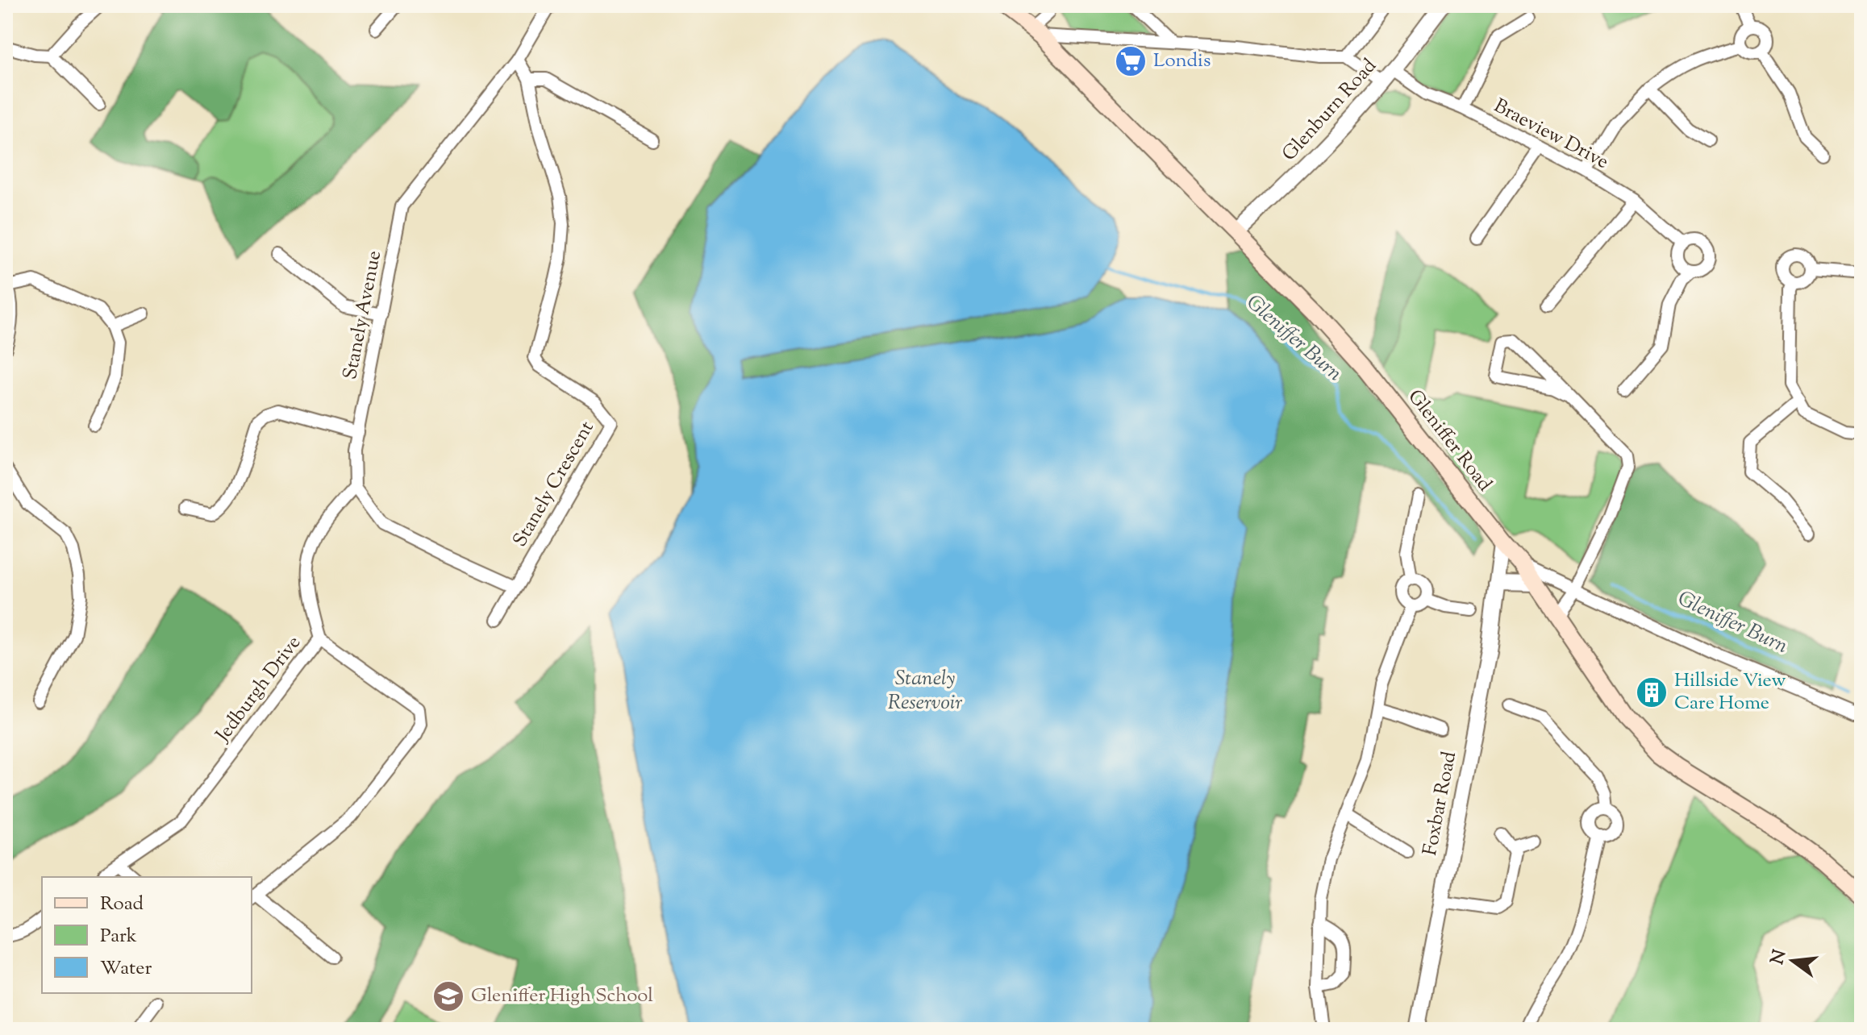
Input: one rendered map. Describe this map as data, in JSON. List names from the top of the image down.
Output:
{
  "streets": {
    "main road": ["Gleniffer Road"],
    "street": [
      "Glenburn Road",
      "Braeview Drive",
      "Stanely Avenue",
      "Stanely Crescent",
      "Jedburgh Drive",
      "Foxbar Road"
    ]
  },
  "crossings": [
    ["Glenburn Road", "Braeview Drive"],
    ["Glenburn Road", "Gleniffer Road"],
    ["Stanely Avenue", "Stanely Crescent"],
    ["Stanely Avenue", "Jedburgh Drive"],
    ["Gleniffer Road", "Foxbar Road"]
  ],
  "water": ["Gleniffer Burn", "Stanely Reservoir"],
  "places": {
    "supermarket": ["Londis"],
    "building": ["Hillside View Care Home"],
    "school or university": ["Gleniffer High School"]
  },
  "legend": ["Road", "Park", "Water"],
  "north": "left"
}
